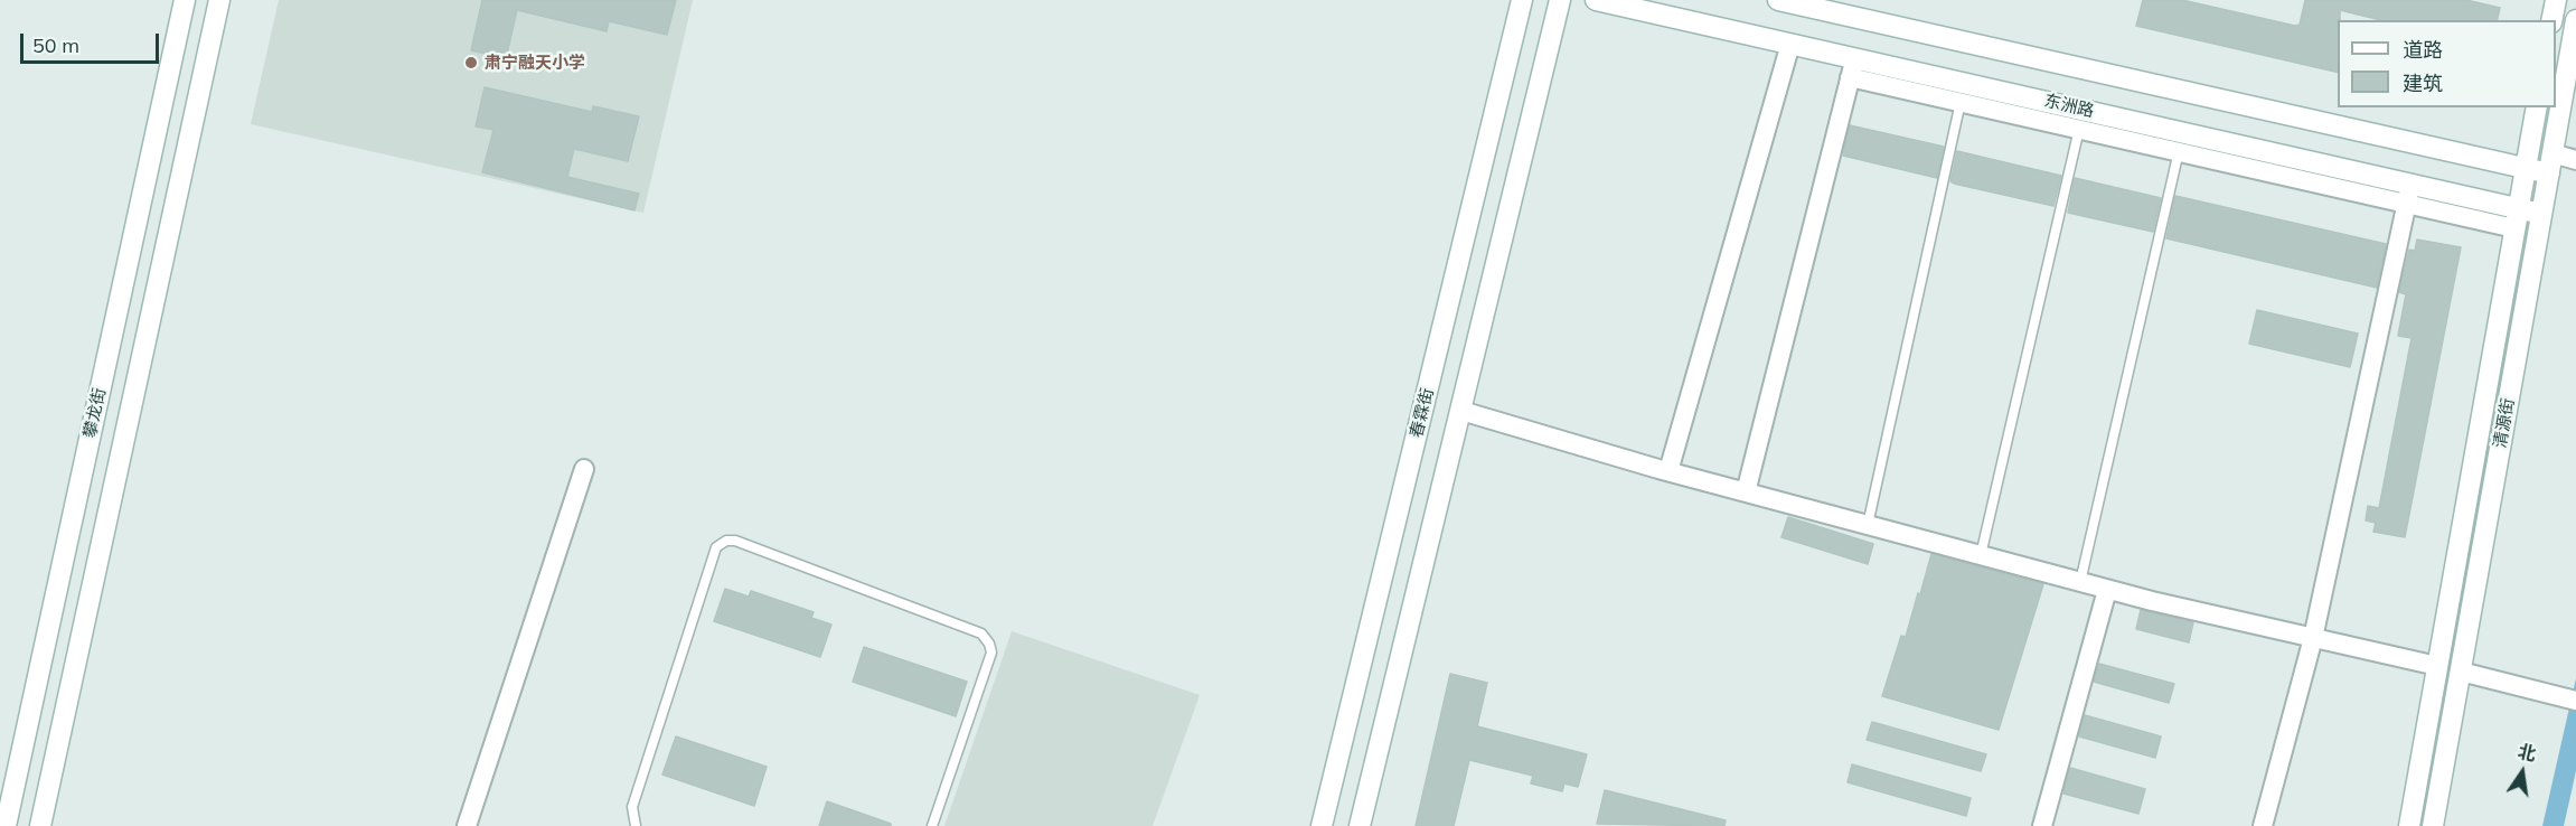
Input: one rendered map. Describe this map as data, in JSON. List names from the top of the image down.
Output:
{
  "streets": {
    "street": [
      "东洲路",
      "攀龙街",
      "春霖街",
      "清源街"
    ]
  },
  "crossings": [
    ["东洲路", "清源街"]
  ],
  "places": ["肃宁融天小学"],
  "legend": ["道路", "建筑"],
  "scale_bar": "50 m",
  "north": "top"
}
